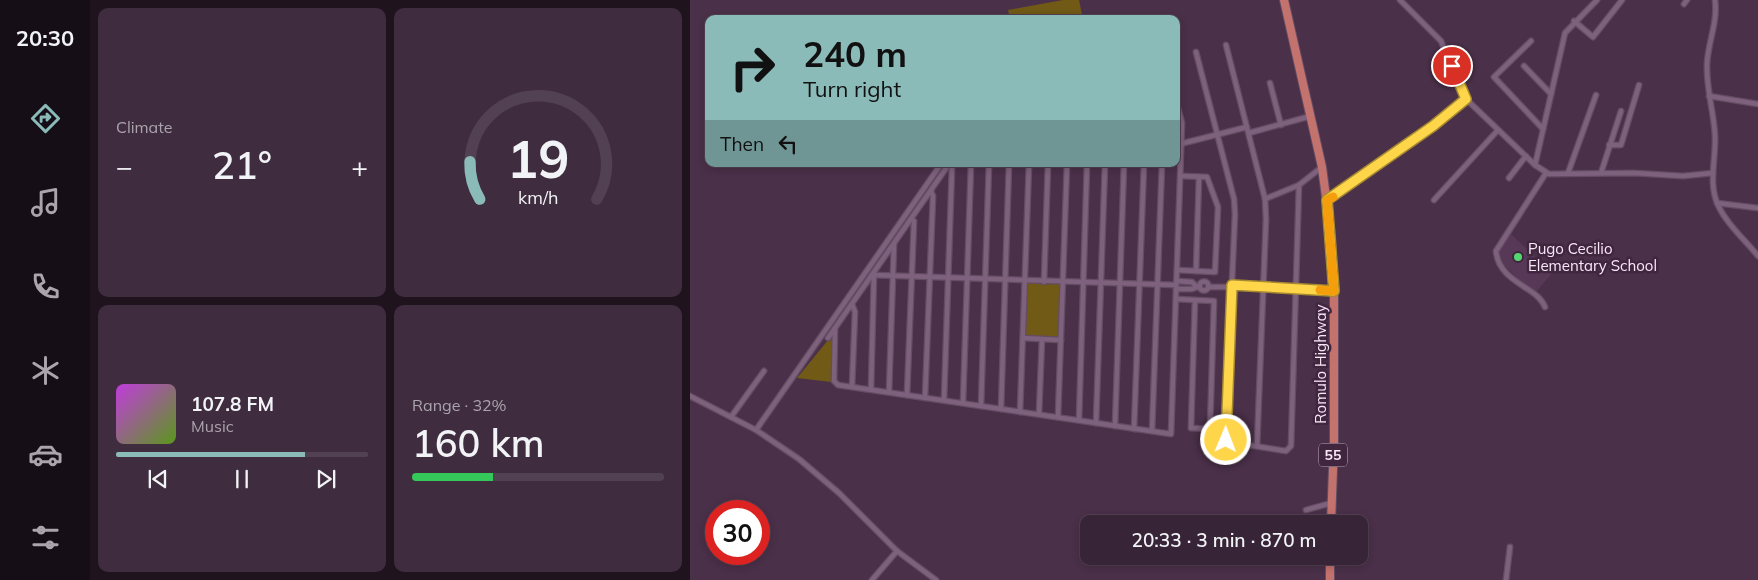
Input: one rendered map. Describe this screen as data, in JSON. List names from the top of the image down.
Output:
{
  "streets": {
    "highway": ["Romulo Highway", "55"]
  },
  "places": ["Pugo Cecilio Elementary School"],
  "page": {
    "tabs": "20:30",
    "tile": [
      "Climate",
      ["Range · 32%", "160 km"]
    ],
    "turn": ["240 m", "Turn right"],
    "then": "Then",
    "heat": ["−", "21°", "+"],
    "song": ["107.8 FM", "Music"],
    "limit": "30",
    "trip": "20:33 · 3 min · 870 m",
    "gauge": ["19", "km/h"]
  }
}
